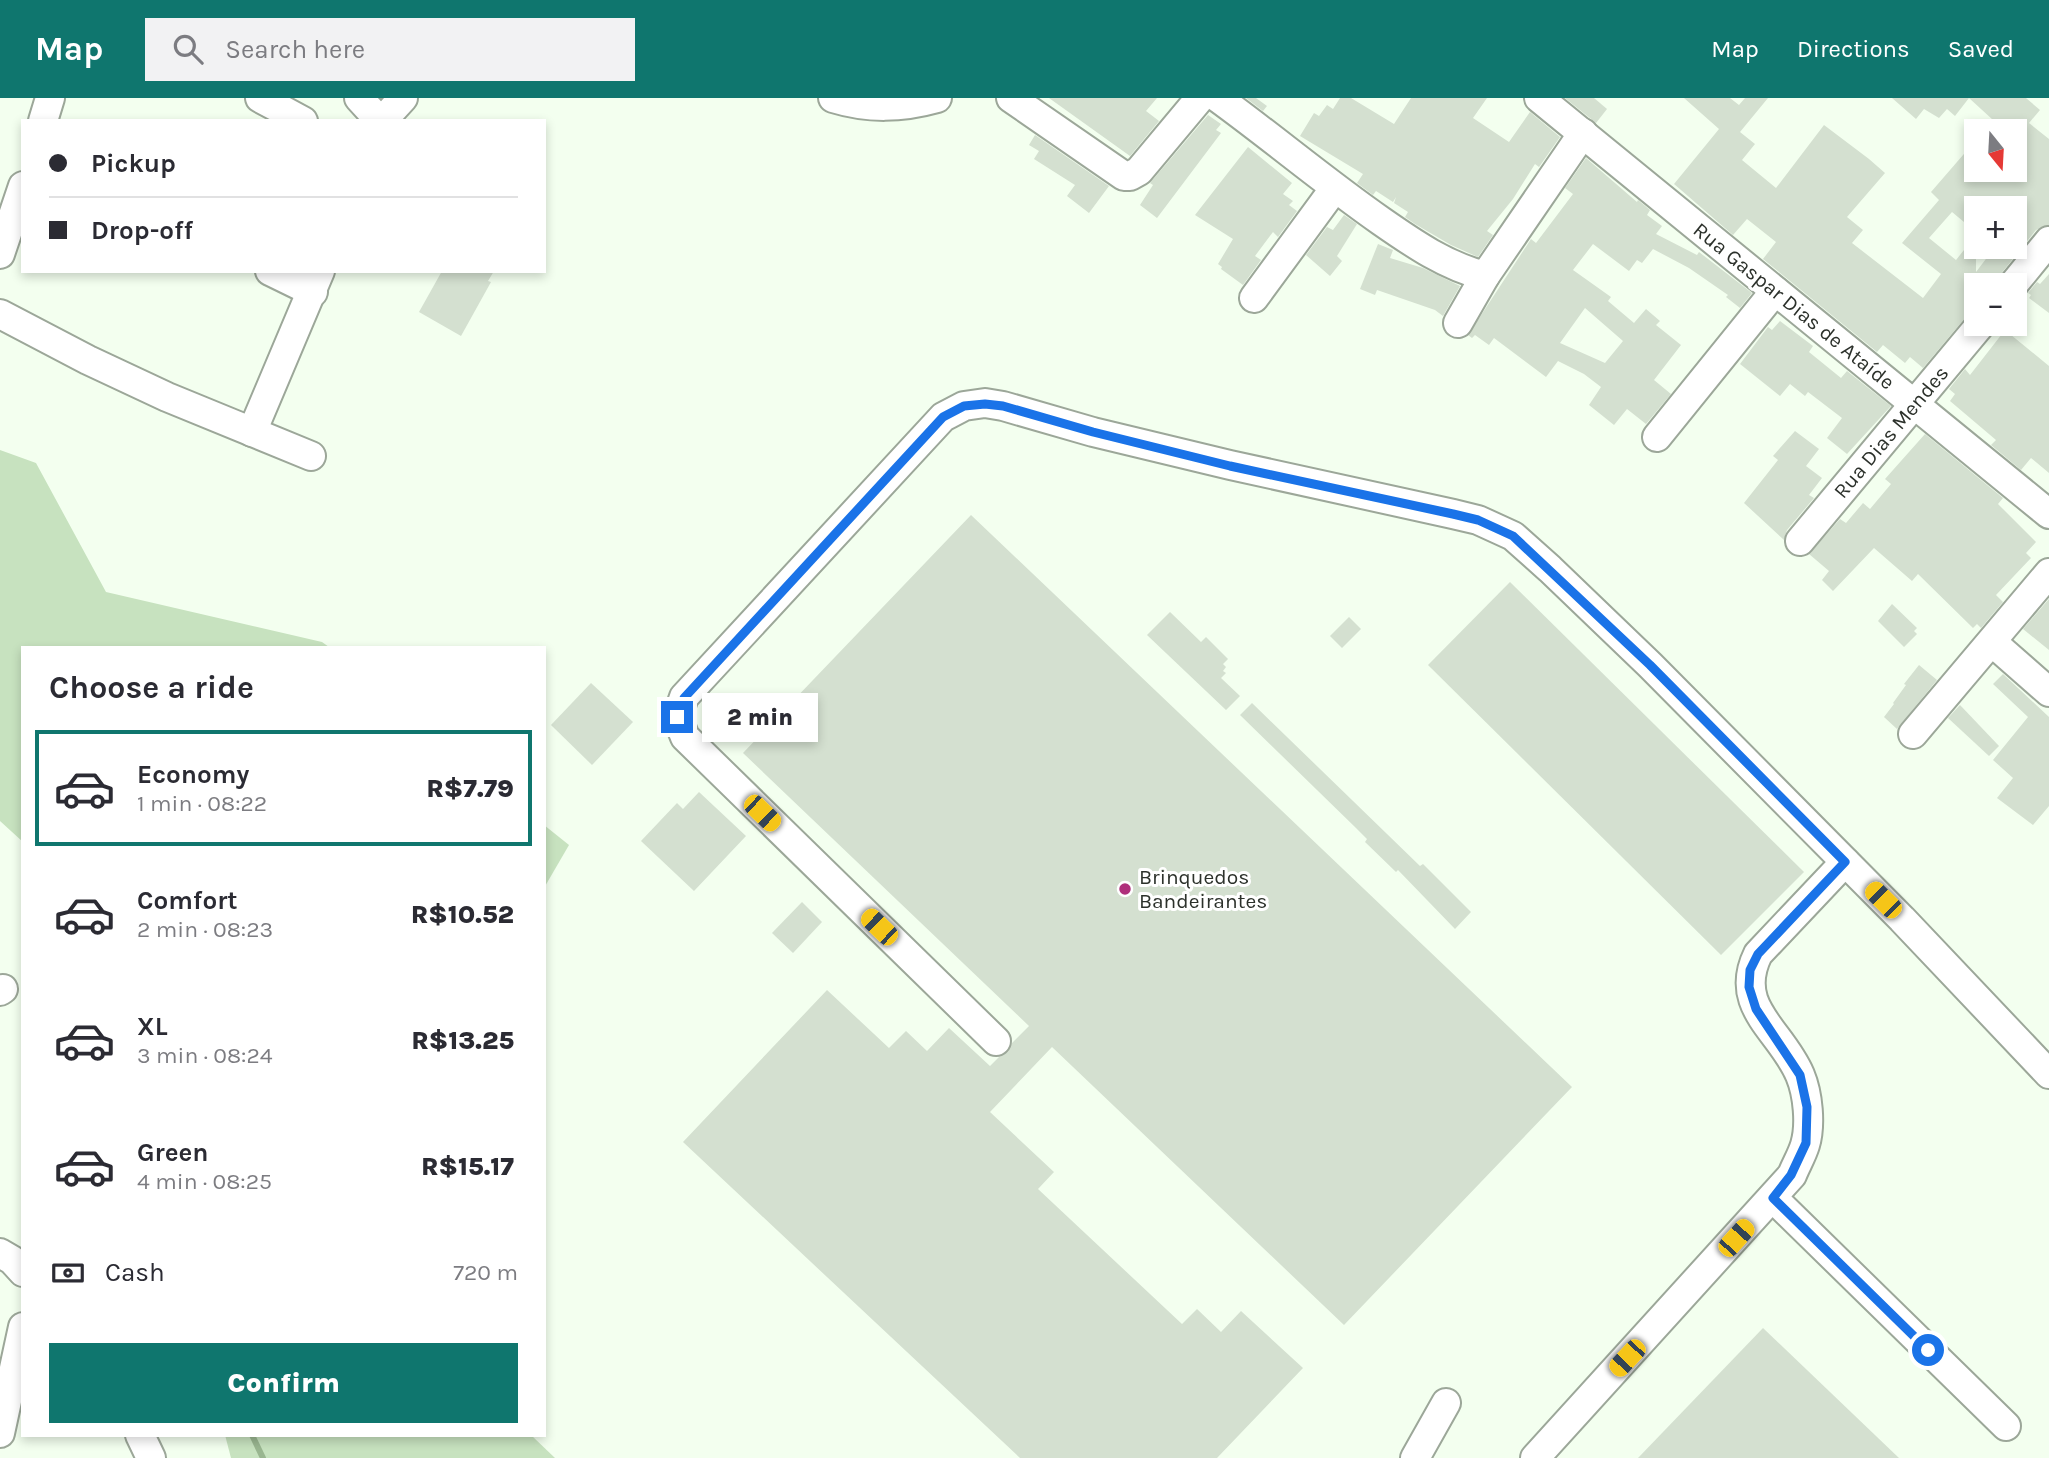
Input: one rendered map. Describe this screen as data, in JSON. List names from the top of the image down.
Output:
{
  "streets": {
    "street": ["Rua Gaspar Dias de Ataíde", "Rua Dias Mendes"]
  },
  "crossings": [
    ["Rua Gaspar Dias de Ataíde", "Rua Dias Mendes"]
  ],
  "places": ["Brinquedos Bandeirantes"],
  "north": "bottom",
  "page": {
    "header": "Map",
    "search": "Search here",
    "nav": ["Map", "Directions", "Saved"],
    "map_buttons": ["+", "−"],
    "banner": ["Pickup", "Drop-off"],
    "heading": "Choose a ride",
    "bubble": "2 min",
    "list": [
      {
        "name": "Economy",
        "note": "1 min · 08:22",
        "value": "R$7.79"
      },
      {
        "name": "Comfort",
        "note": "2 min · 08:23",
        "value": "R$10.52"
      },
      {
        "name": "XL",
        "note": "3 min · 08:24",
        "value": "R$13.25"
      },
      {
        "name": "Green",
        "note": "4 min · 08:25",
        "value": "R$15.17"
      }
    ],
    "pay": ["Cash", "720 m"],
    "buttons": "Confirm"
  }
}
